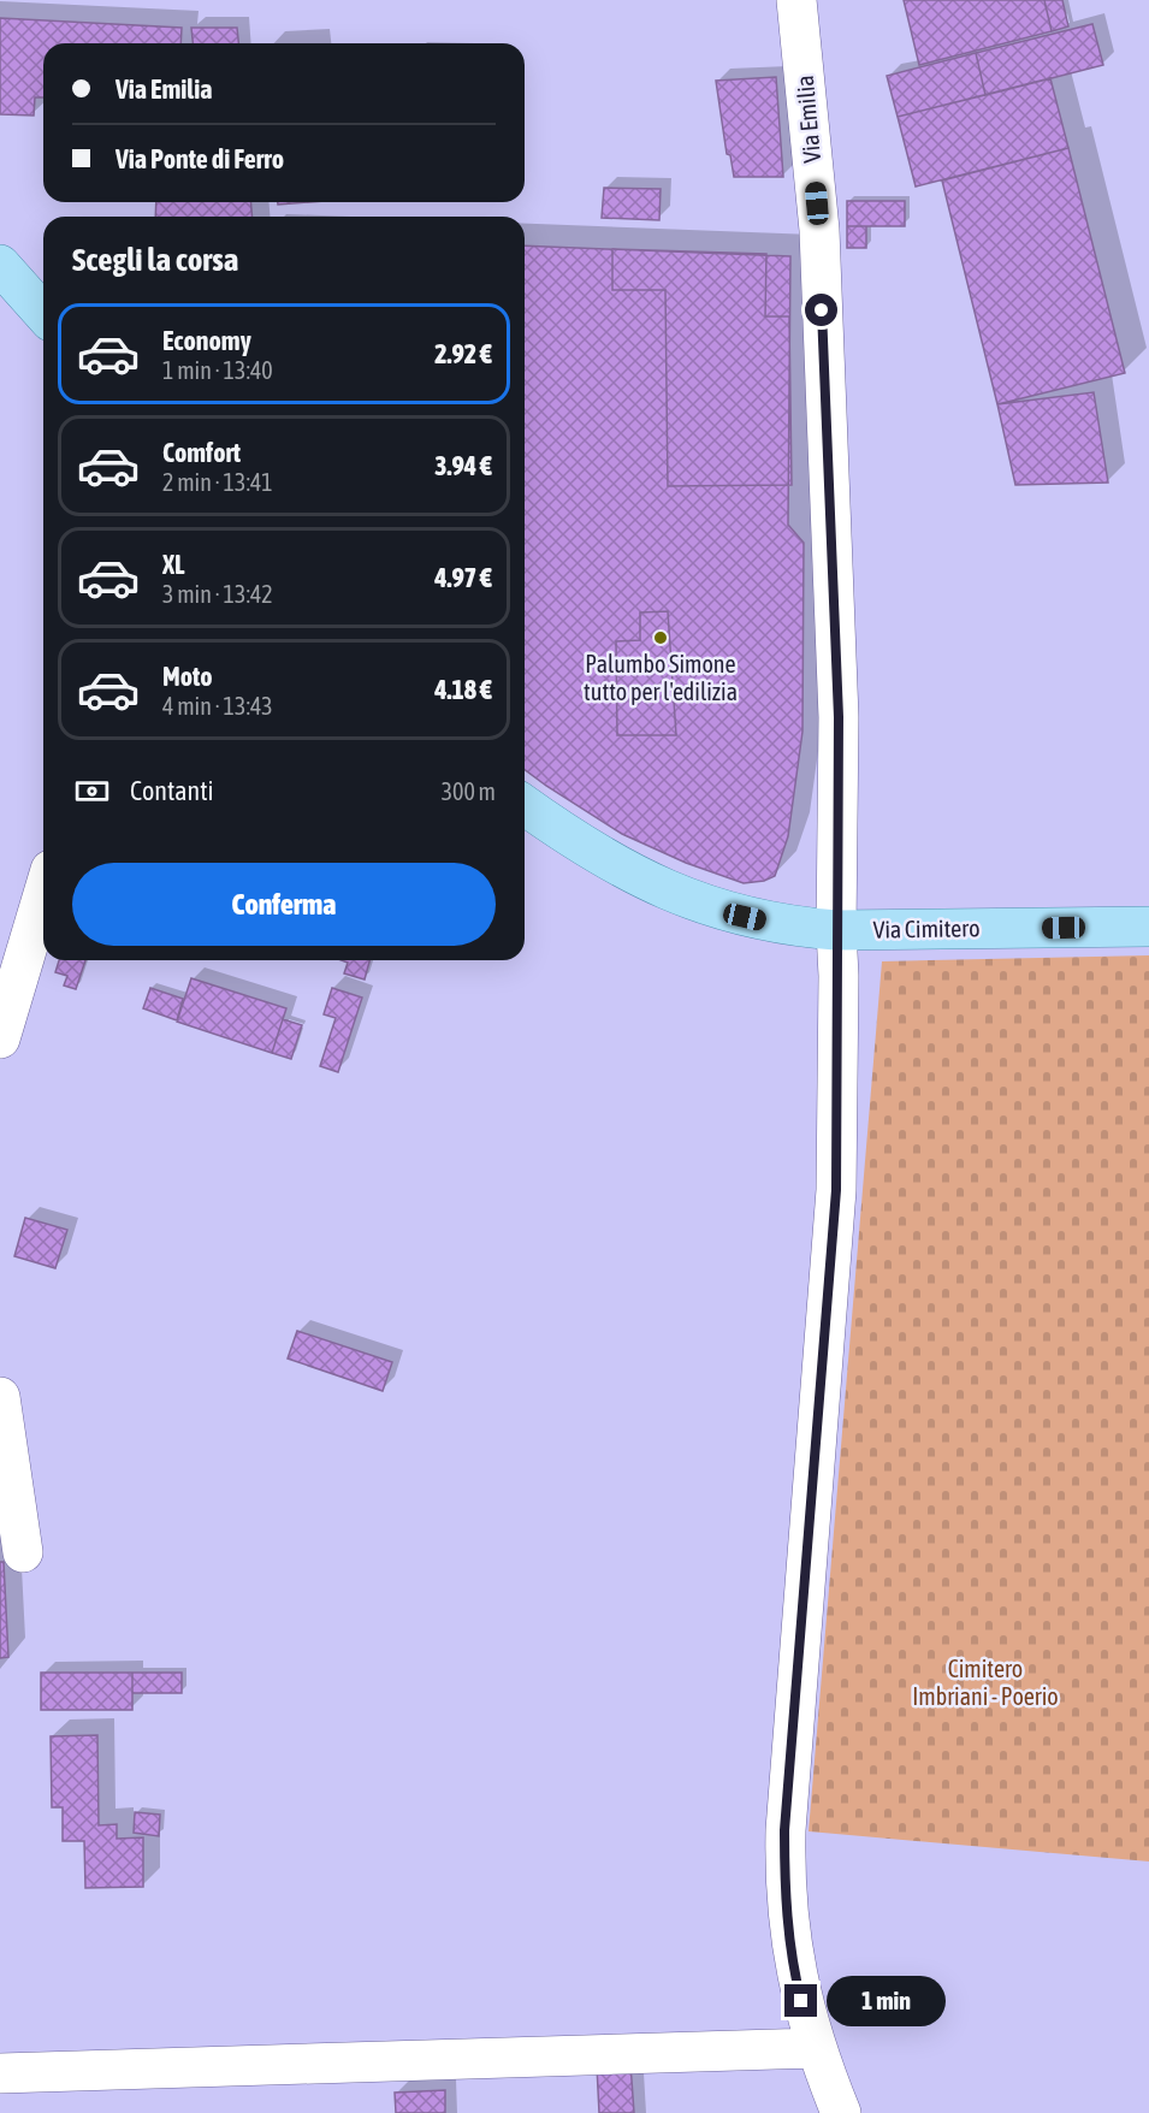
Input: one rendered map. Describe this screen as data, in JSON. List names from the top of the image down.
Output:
{
  "streets": {
    "main road": ["Via Cimitero"],
    "street": ["Via Emilia"]
  },
  "crossings": [
    ["Via Emilia", "Via Cimitero"]
  ],
  "parks": ["Cimitero Imbriani - Poerio"],
  "places": ["Palumbo Simone tutto per l'edilizia"],
  "page": {
    "banner": ["Via Emilia", "Via Ponte di Ferro"],
    "heading": "Scegli la corsa",
    "list": [
      {
        "name": "Economy",
        "note": "1 min · 13:40",
        "value": "2.92 €"
      },
      {
        "name": "Comfort",
        "note": "2 min · 13:41",
        "value": "3.94 €"
      },
      {
        "name": "XL",
        "note": "3 min · 13:42",
        "value": "4.97 €"
      },
      {
        "name": "Moto",
        "note": "4 min · 13:43",
        "value": "4.18 €"
      }
    ],
    "pay": ["Contanti", "300 m"],
    "buttons": "Conferma",
    "bubble": "1 min"
  }
}
